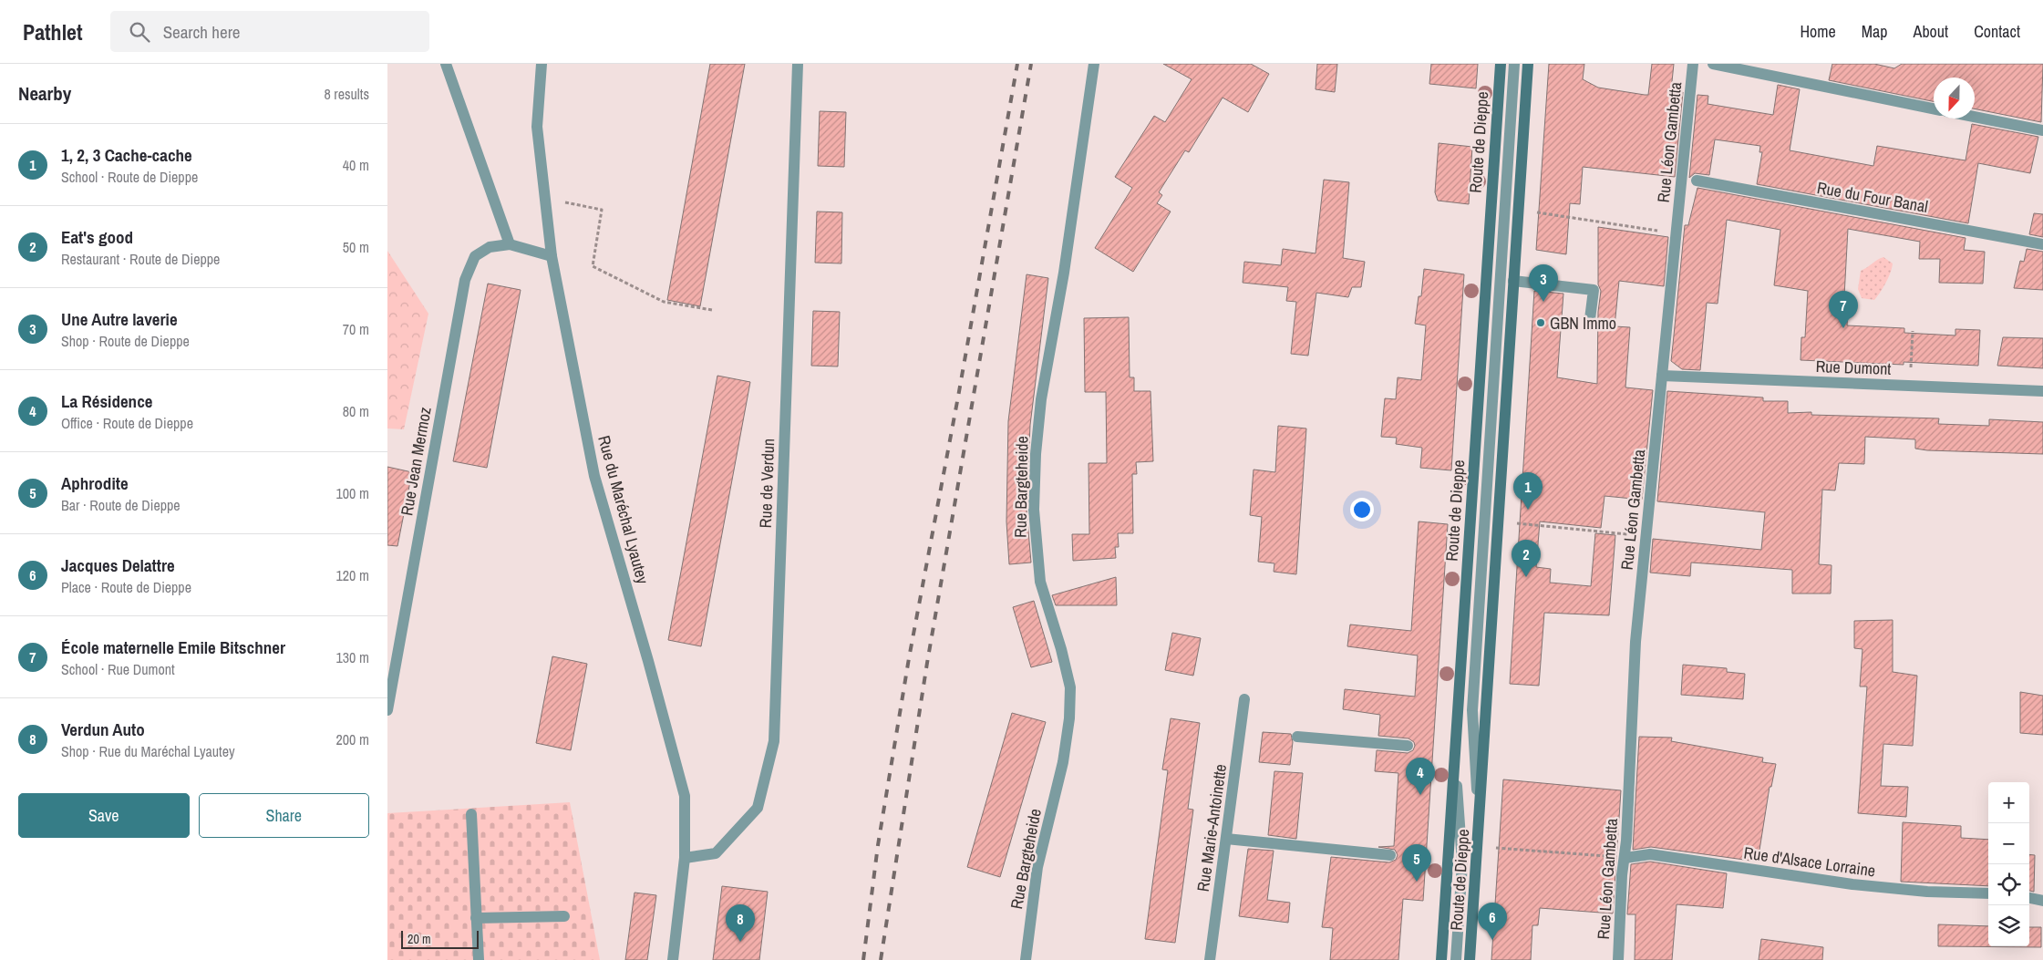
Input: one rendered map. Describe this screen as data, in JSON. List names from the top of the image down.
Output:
{
  "streets": {
    "main road": ["Route de Dieppe"],
    "street": [
      "Rue Léon Gambetta",
      "Rue du Four Banal",
      "Rue Dumont",
      "Rue Jean Mermoz",
      "Rue de Verdun",
      "Rue Bargteheide",
      "Rue du Maréchal Lyautey",
      "Rue Marie-Antoinette",
      "Rue d'Alsace Lorraine"
    ]
  },
  "crossings": [
    ["Rue Léon Gambetta", "Rue Dumont"],
    ["Rue Léon Gambetta", "Rue d'Alsace Lorraine"],
    ["Rue Jean Mermoz", "Rue du Maréchal Lyautey"],
    ["Rue de Verdun", "Rue du Maréchal Lyautey"]
  ],
  "places": ["GBN Immo"],
  "scale_bar": "20 m",
  "north": "bottom",
  "page": {
    "header": "Pathlet",
    "search": "Search here",
    "nav": [
      "Home",
      "Map",
      "About",
      "Contact"
    ],
    "heading": ["Nearby", "8 results"],
    "list": [
      {
        "mark": "1",
        "name": "1, 2, 3 Cache-cache",
        "note": "School · Route de Dieppe",
        "value": "40 m"
      },
      {
        "mark": "2",
        "name": "Eat's good",
        "note": "Restaurant · Route de Dieppe",
        "value": "50 m"
      },
      {
        "mark": "3",
        "name": "Une Autre laverie",
        "note": "Shop · Route de Dieppe",
        "value": "70 m"
      },
      {
        "mark": "4",
        "name": "La Résidence",
        "note": "Office · Route de Dieppe",
        "value": "80 m"
      },
      {
        "mark": "5",
        "name": "Aphrodite",
        "note": "Bar · Route de Dieppe",
        "value": "100 m"
      },
      {
        "mark": "6",
        "name": "Jacques Delattre",
        "note": "Place · Route de Dieppe",
        "value": "120 m"
      },
      {
        "mark": "7",
        "name": "École maternelle Emile Bitschner",
        "note": "School · Rue Dumont",
        "value": "130 m"
      },
      {
        "mark": "8",
        "name": "Verdun Auto",
        "note": "Shop · Rue du Maréchal Lyautey",
        "value": "200 m"
      }
    ],
    "pins": [
      "3",
      "7",
      "1",
      "2",
      "4",
      "5",
      "6",
      "8"
    ],
    "buttons": ["Save", "Share"],
    "map_buttons": ["+", "−"],
    "scale": "20 m"
  }
}
